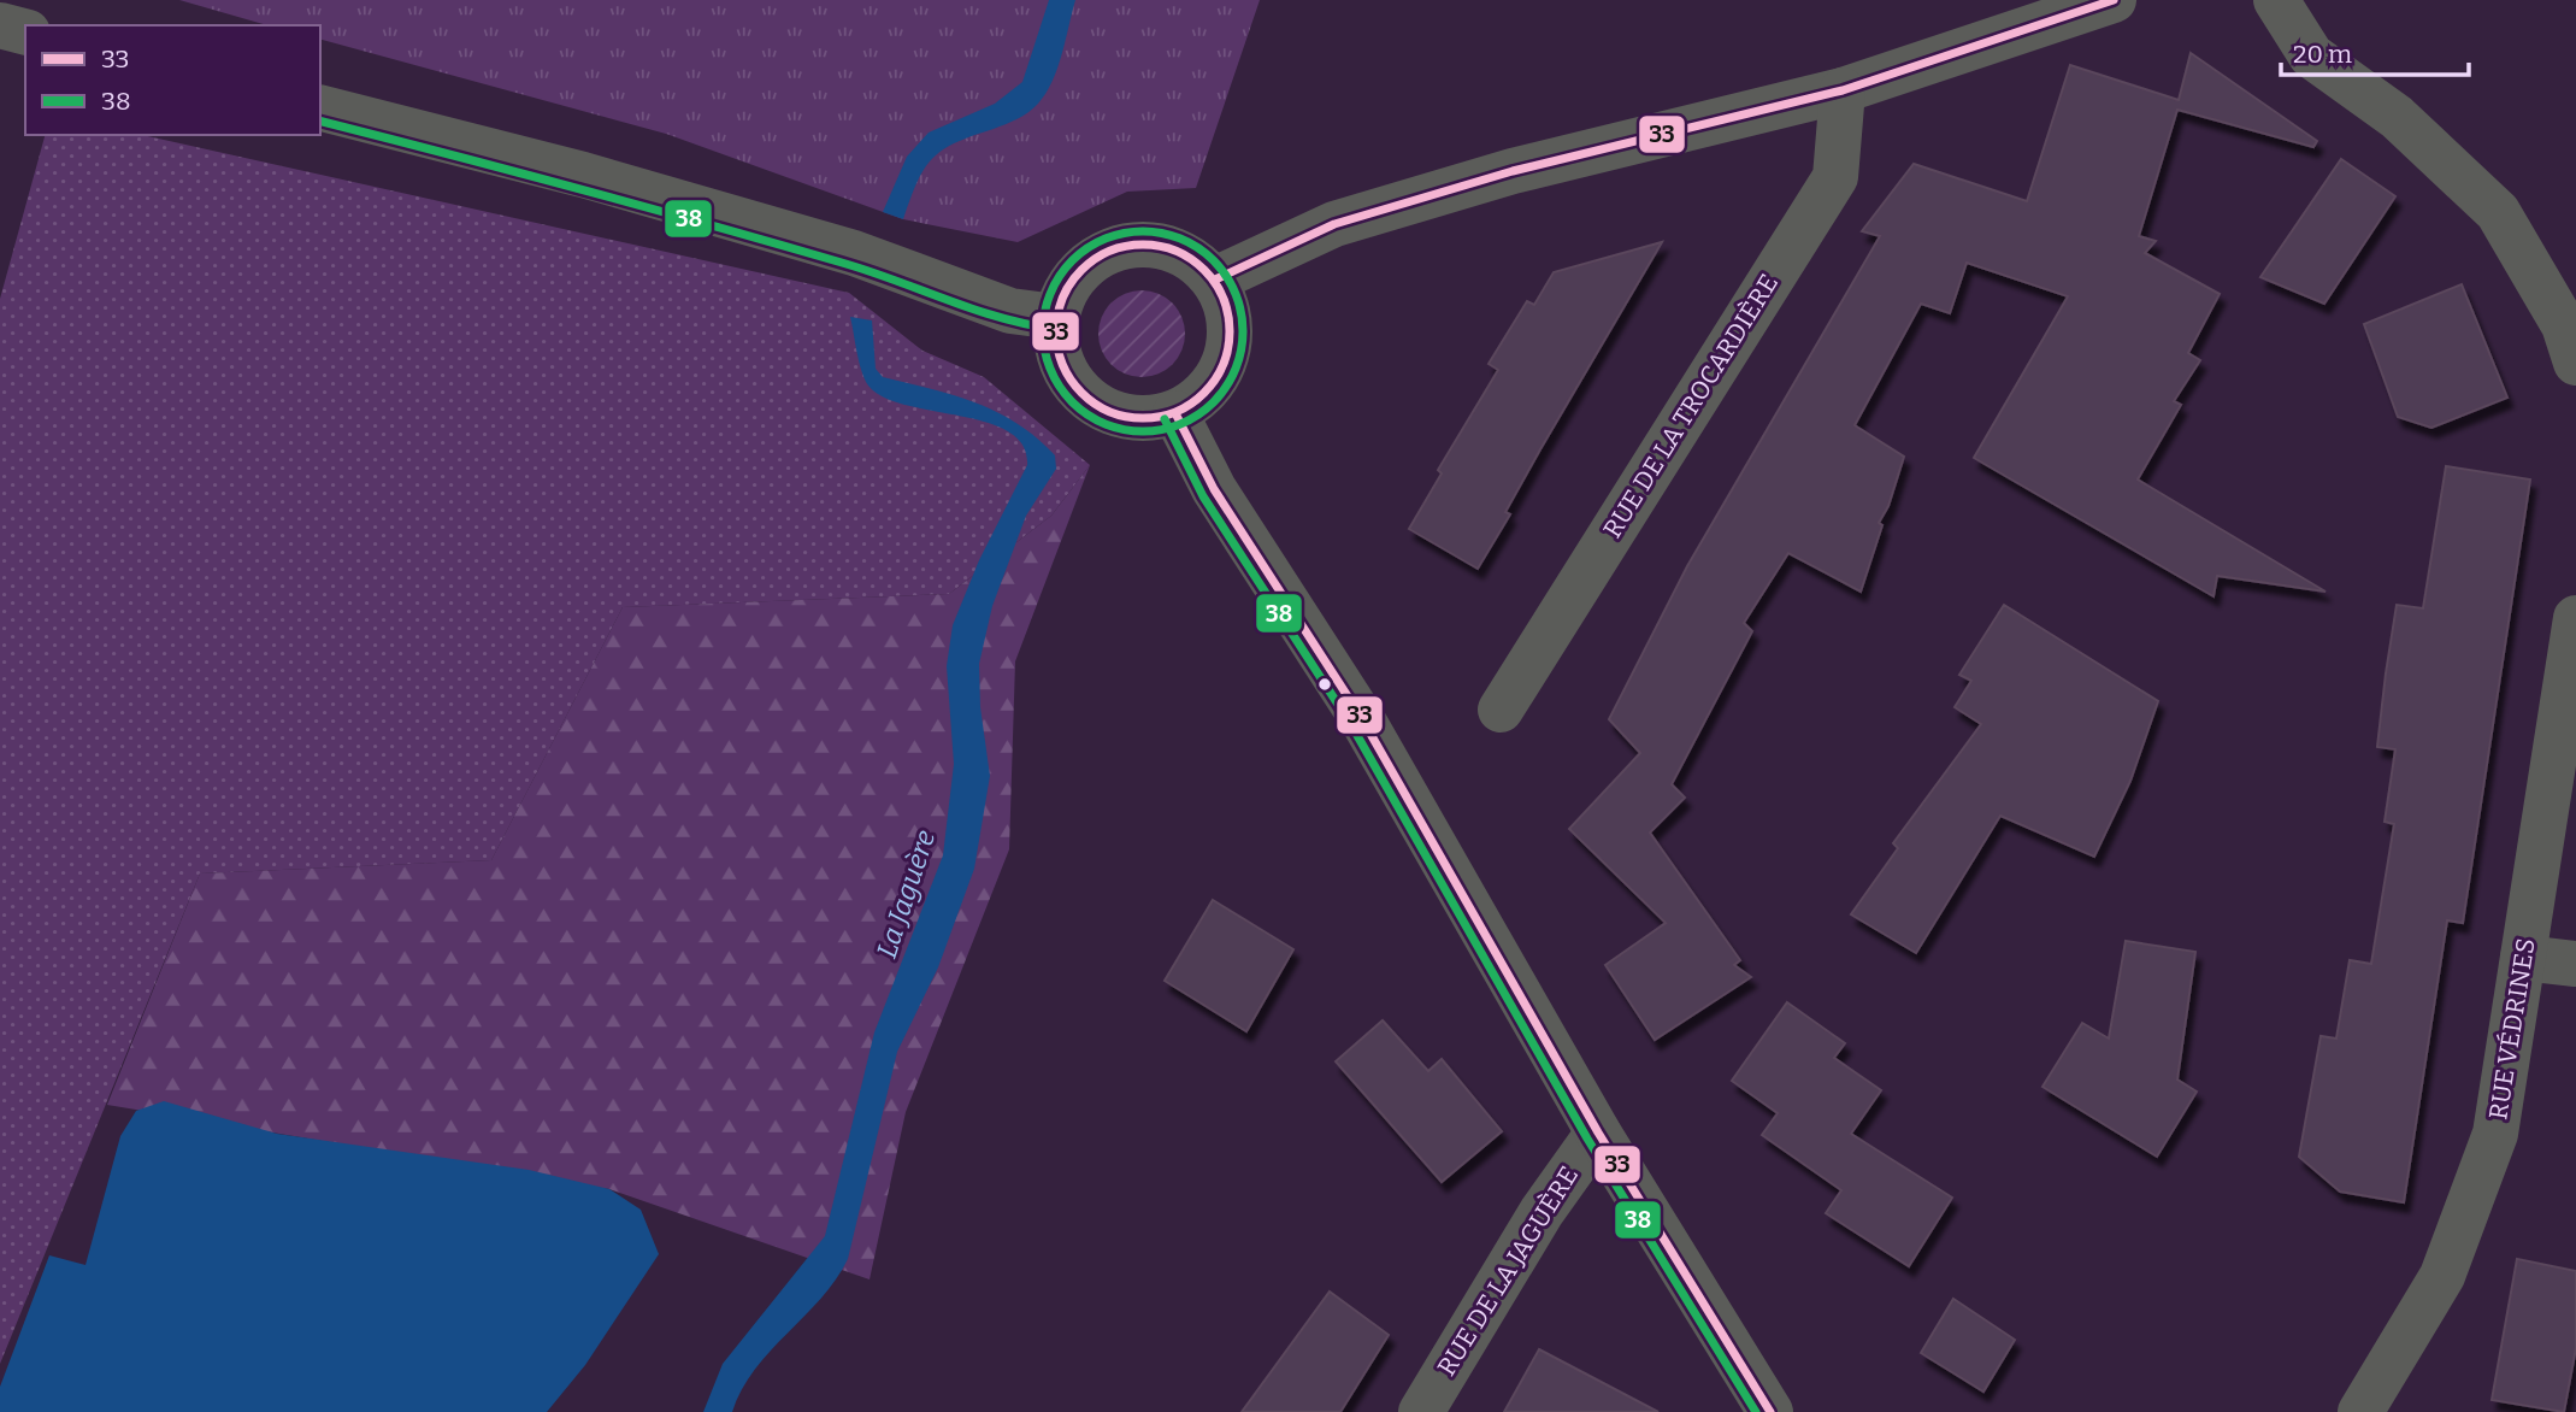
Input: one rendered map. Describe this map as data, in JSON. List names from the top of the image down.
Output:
{
  "streets": {
    "street": ["RUE DE LA TROCARDIÈRE", "RUE VÉDRINES", "RUE DE LA JAGUÈRE"]
  },
  "water": ["La Jaguère"],
  "lines": ["transit line 33", "transit line 38"],
  "legend": ["33", "38"],
  "scale_bar": "20 m"
}
